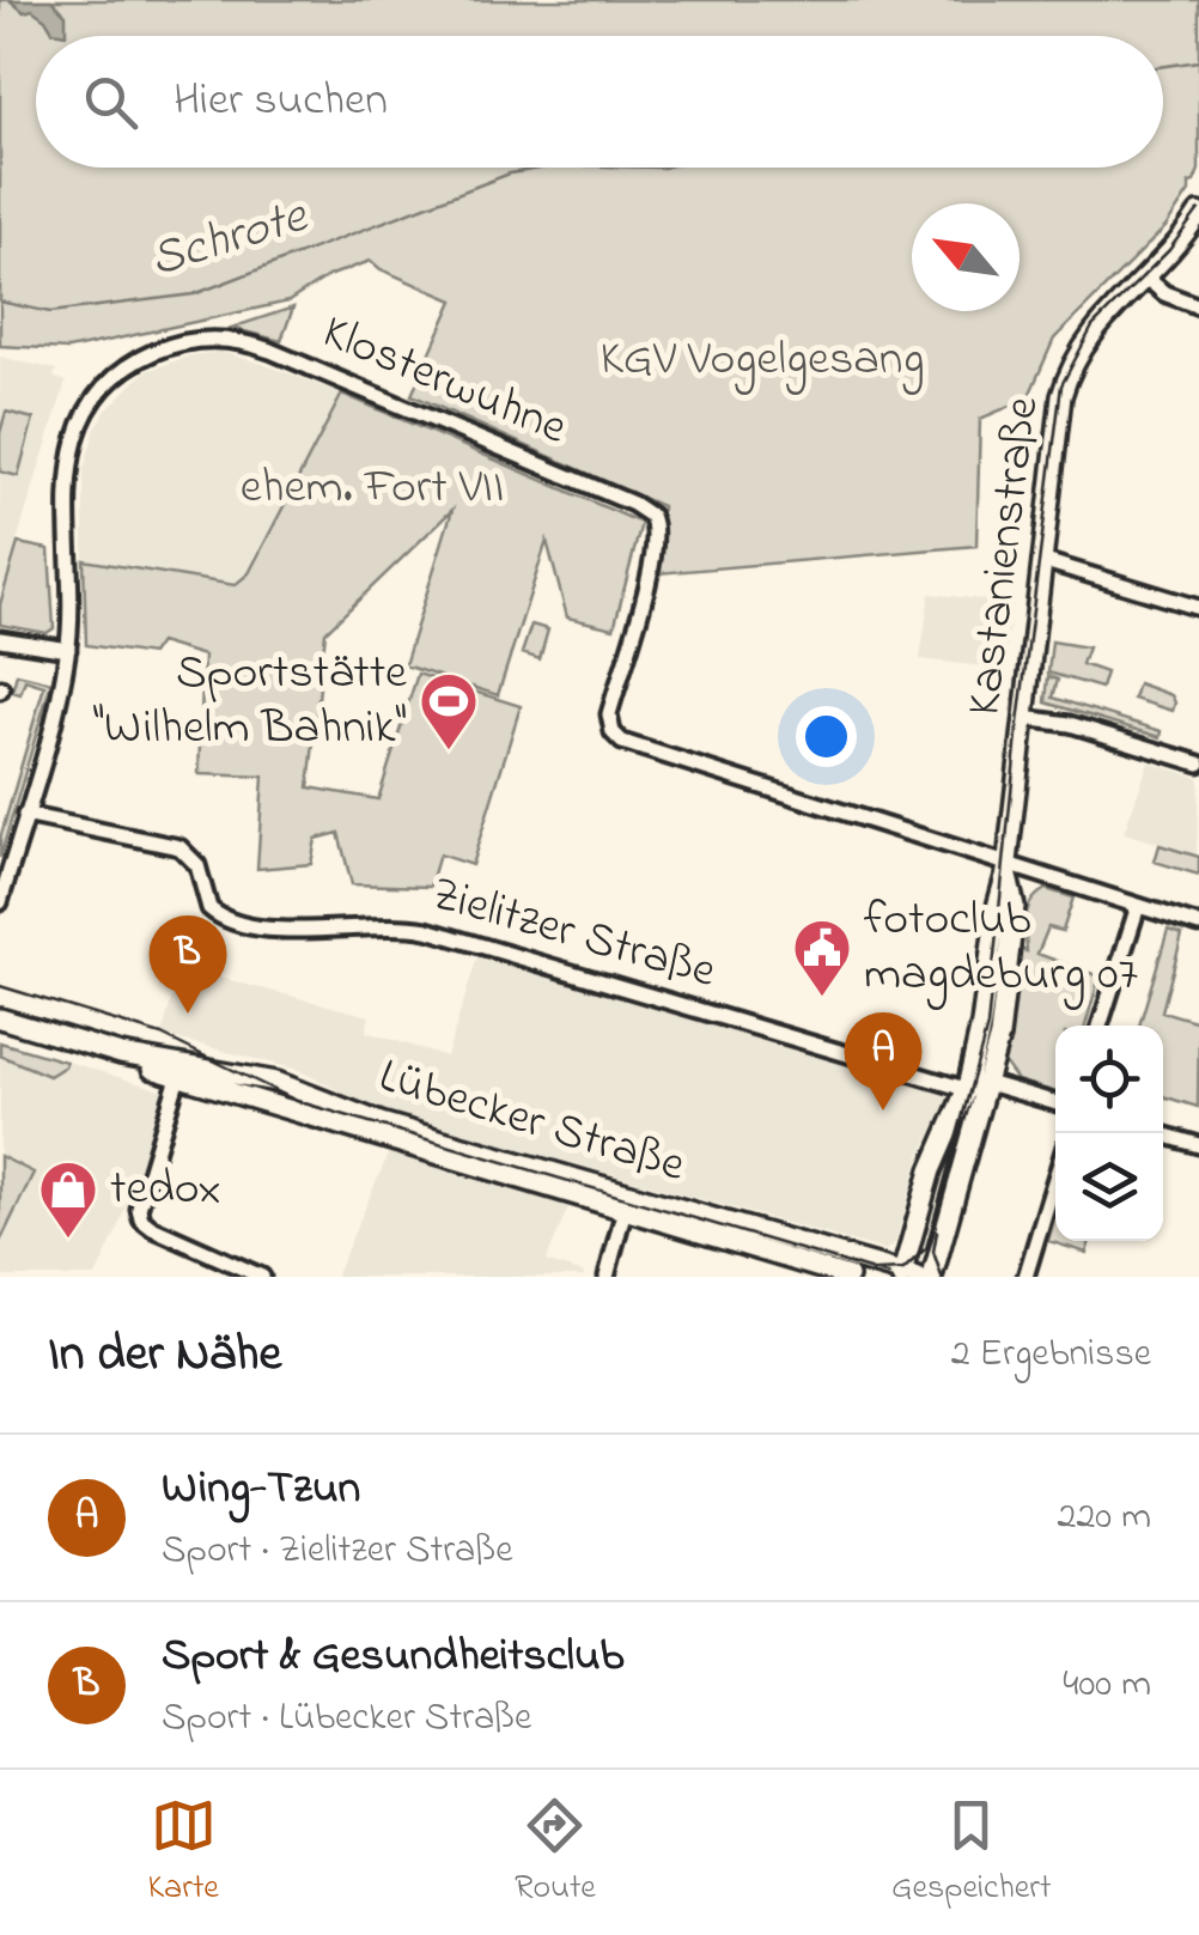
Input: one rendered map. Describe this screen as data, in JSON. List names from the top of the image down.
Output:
{
  "streets": {
    "main road": ["Kastanienstraße", "Lübecker Straße"],
    "street": ["Klosterwuhne", "Zielitzer Straße"]
  },
  "crossings": [
    ["Klosterwuhne", "Kastanienstraße"],
    ["Klosterwuhne", "Zielitzer Straße"],
    ["Kastanienstraße", "Zielitzer Straße"],
    ["Kastanienstraße", "Lübecker Straße"]
  ],
  "water": ["Schrote"],
  "parks": ["KGV Vogelgesang", "ehem. Fort VII"],
  "places": {
    "sports": ["Sportstätte \"Wilhelm Bahnik\""],
    "public building": ["fotoclub magdeburg 07"],
    "shop": ["tedox"]
  },
  "north": "top left",
  "page": {
    "search": "Hier suchen",
    "pins": ["B", "A"],
    "heading": ["In der Nähe", "2 Ergebnisse"],
    "list": [
      {
        "mark": "A",
        "name": "Wing-Tzun",
        "note": "Sport · Zielitzer Straße",
        "value": "220 m"
      },
      {
        "mark": "B",
        "name": "Sport & Gesundheitsclub",
        "note": "Sport · Lübecker Straße",
        "value": "400 m"
      }
    ],
    "nav": ["Karte", "Route", "Gespeichert"]
  }
}
